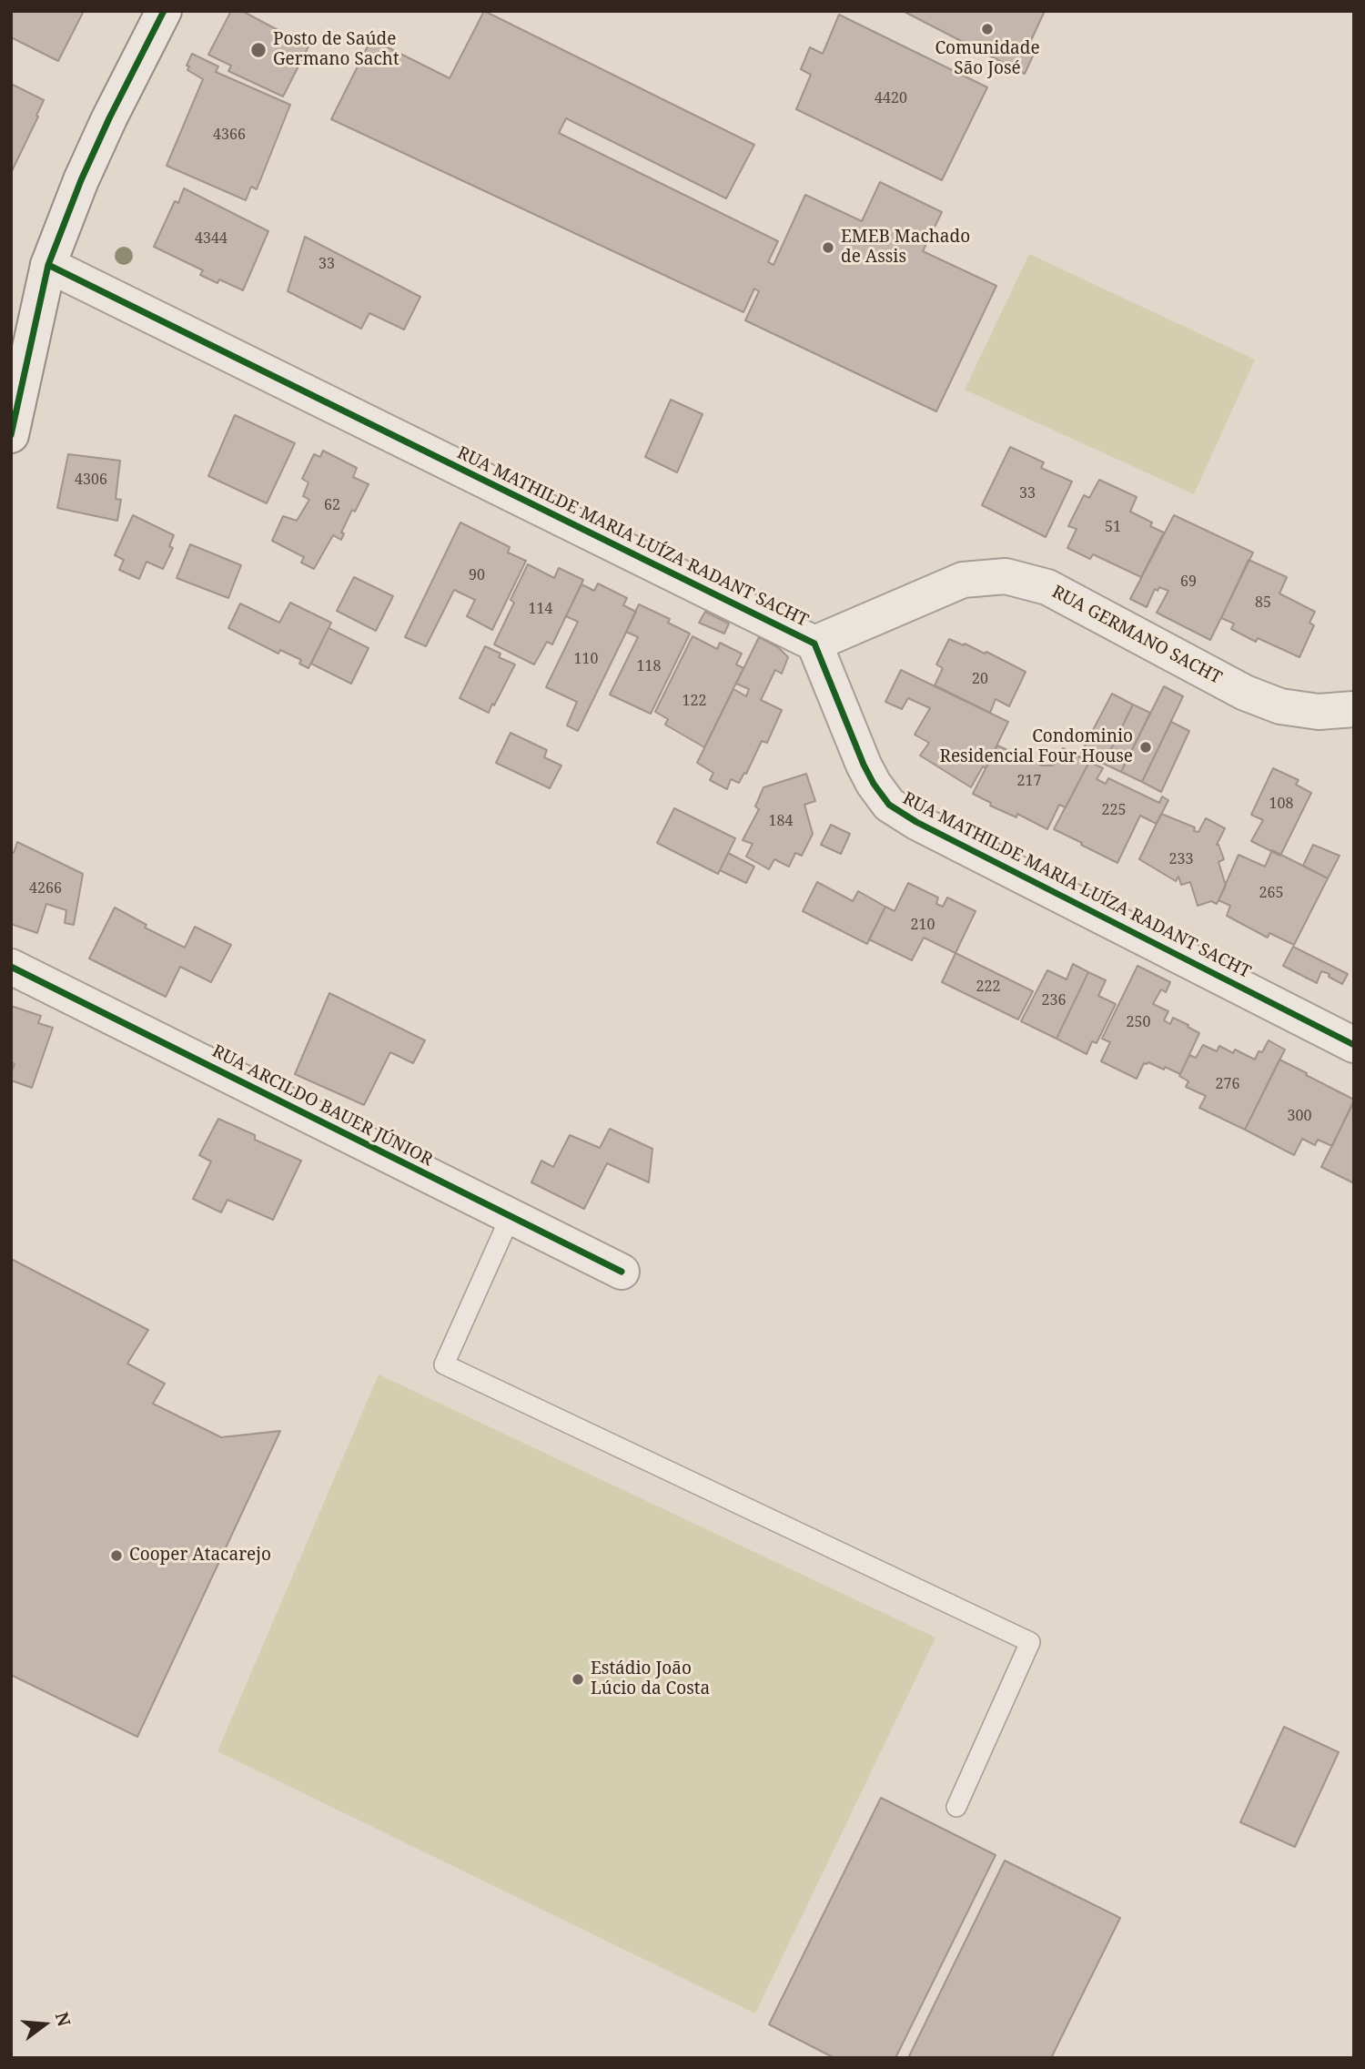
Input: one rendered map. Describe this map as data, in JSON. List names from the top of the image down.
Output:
{
  "streets": {
    "street": ["RUA MATHILDE MARIA LUÍZA RADANT SACHT", "RUA GERMANO SACHT", "RUA ARCILDO BAUER JÚNIOR"]
  },
  "crossings": [
    ["RUA MATHILDE MARIA LUÍZA RADANT SACHT", "RUA GERMANO SACHT"]
  ],
  "places": [
    "Comunidade São José",
    "Posto de Saúde Germano Sacht",
    "EMEB Machado de Assis",
    "Condominio Residencial Four House",
    "Cooper Atacarejo",
    "Estádio João Lúcio da Costa"
  ],
  "house_numbers": [
    "4420",
    "4366",
    "4344",
    "33",
    "4306",
    "33",
    "62",
    "51",
    "90",
    "69",
    "85",
    "114",
    "110",
    "118",
    "20",
    "122",
    "217",
    "108",
    "225",
    "184",
    "233",
    "4266",
    "265",
    "210",
    "222",
    "236",
    "250",
    "276",
    "300"
  ],
  "north": "right"
}
